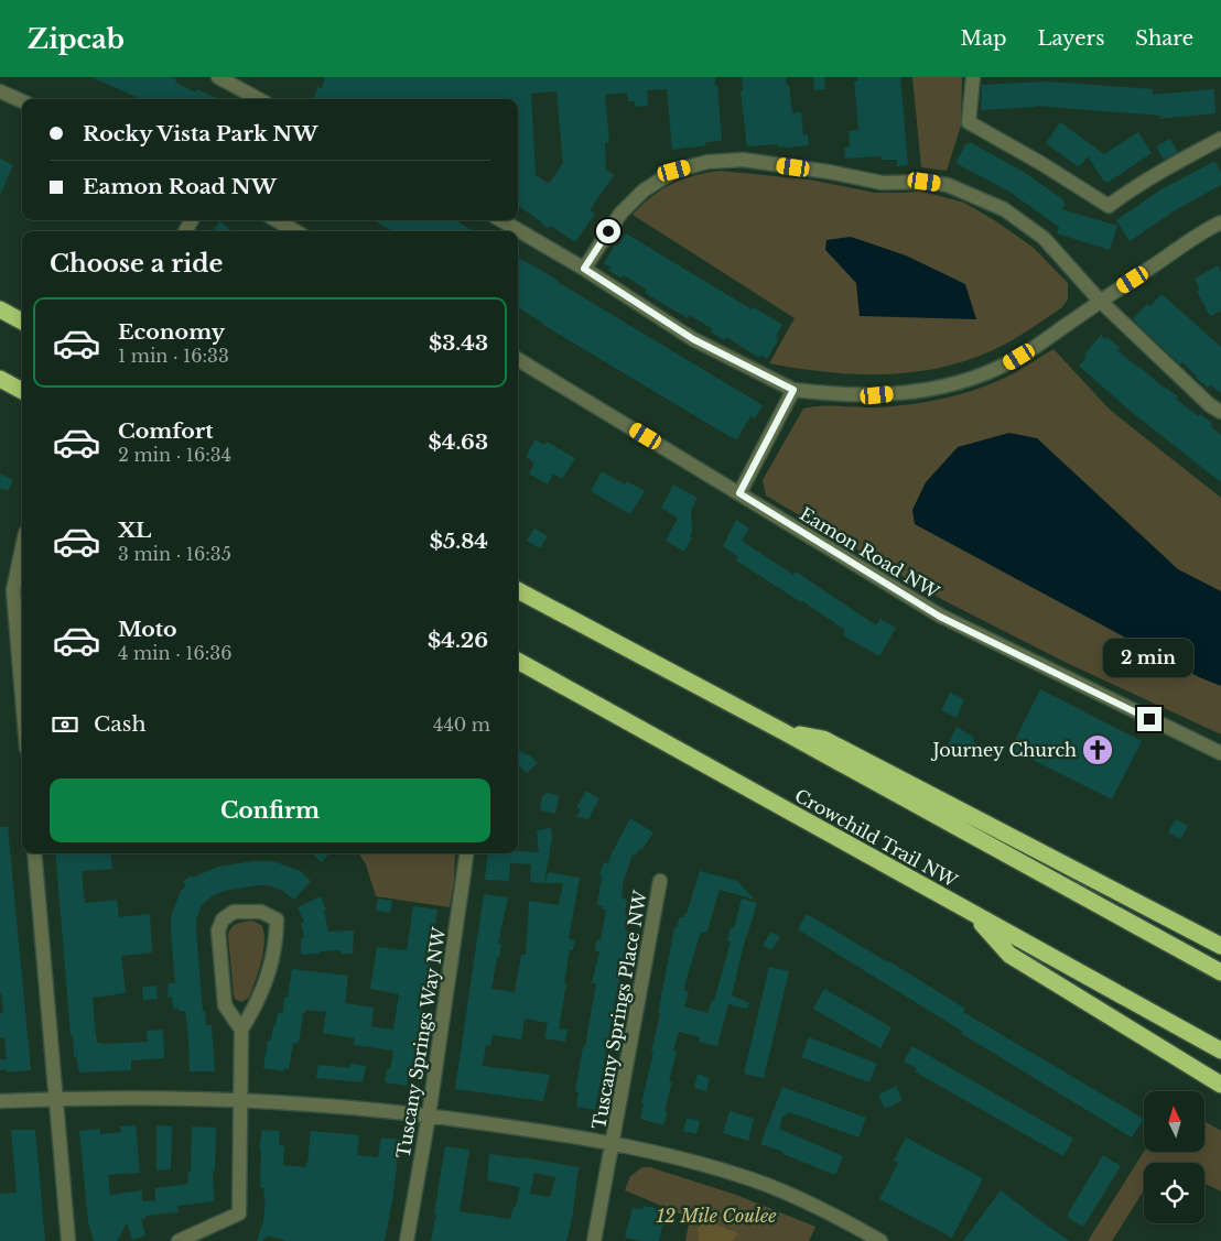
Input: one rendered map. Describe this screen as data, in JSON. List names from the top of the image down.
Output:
{
  "streets": {
    "highway": ["Crowchild Trail NW"],
    "street": ["Eamon Road NW", "Tuscany Springs Place NW", "Tuscany Springs Way NW"]
  },
  "parks": ["12 Mile Coulee"],
  "places": {
    "church": ["Journey Church"]
  },
  "north": "top",
  "page": {
    "header": "Zipcab",
    "nav": ["Map", "Layers", "Share"],
    "banner": ["Rocky Vista Park NW", "Eamon Road NW"],
    "heading": "Choose a ride",
    "list": [
      {
        "name": "Economy",
        "note": "1 min · 16:33",
        "value": "$3.43"
      },
      {
        "name": "Comfort",
        "note": "2 min · 16:34",
        "value": "$4.63"
      },
      {
        "name": "XL",
        "note": "3 min · 16:35",
        "value": "$5.84"
      },
      {
        "name": "Moto",
        "note": "4 min · 16:36",
        "value": "$4.26"
      }
    ],
    "bubble": "2 min",
    "pay": ["Cash", "440 m"],
    "buttons": "Confirm"
  }
}
